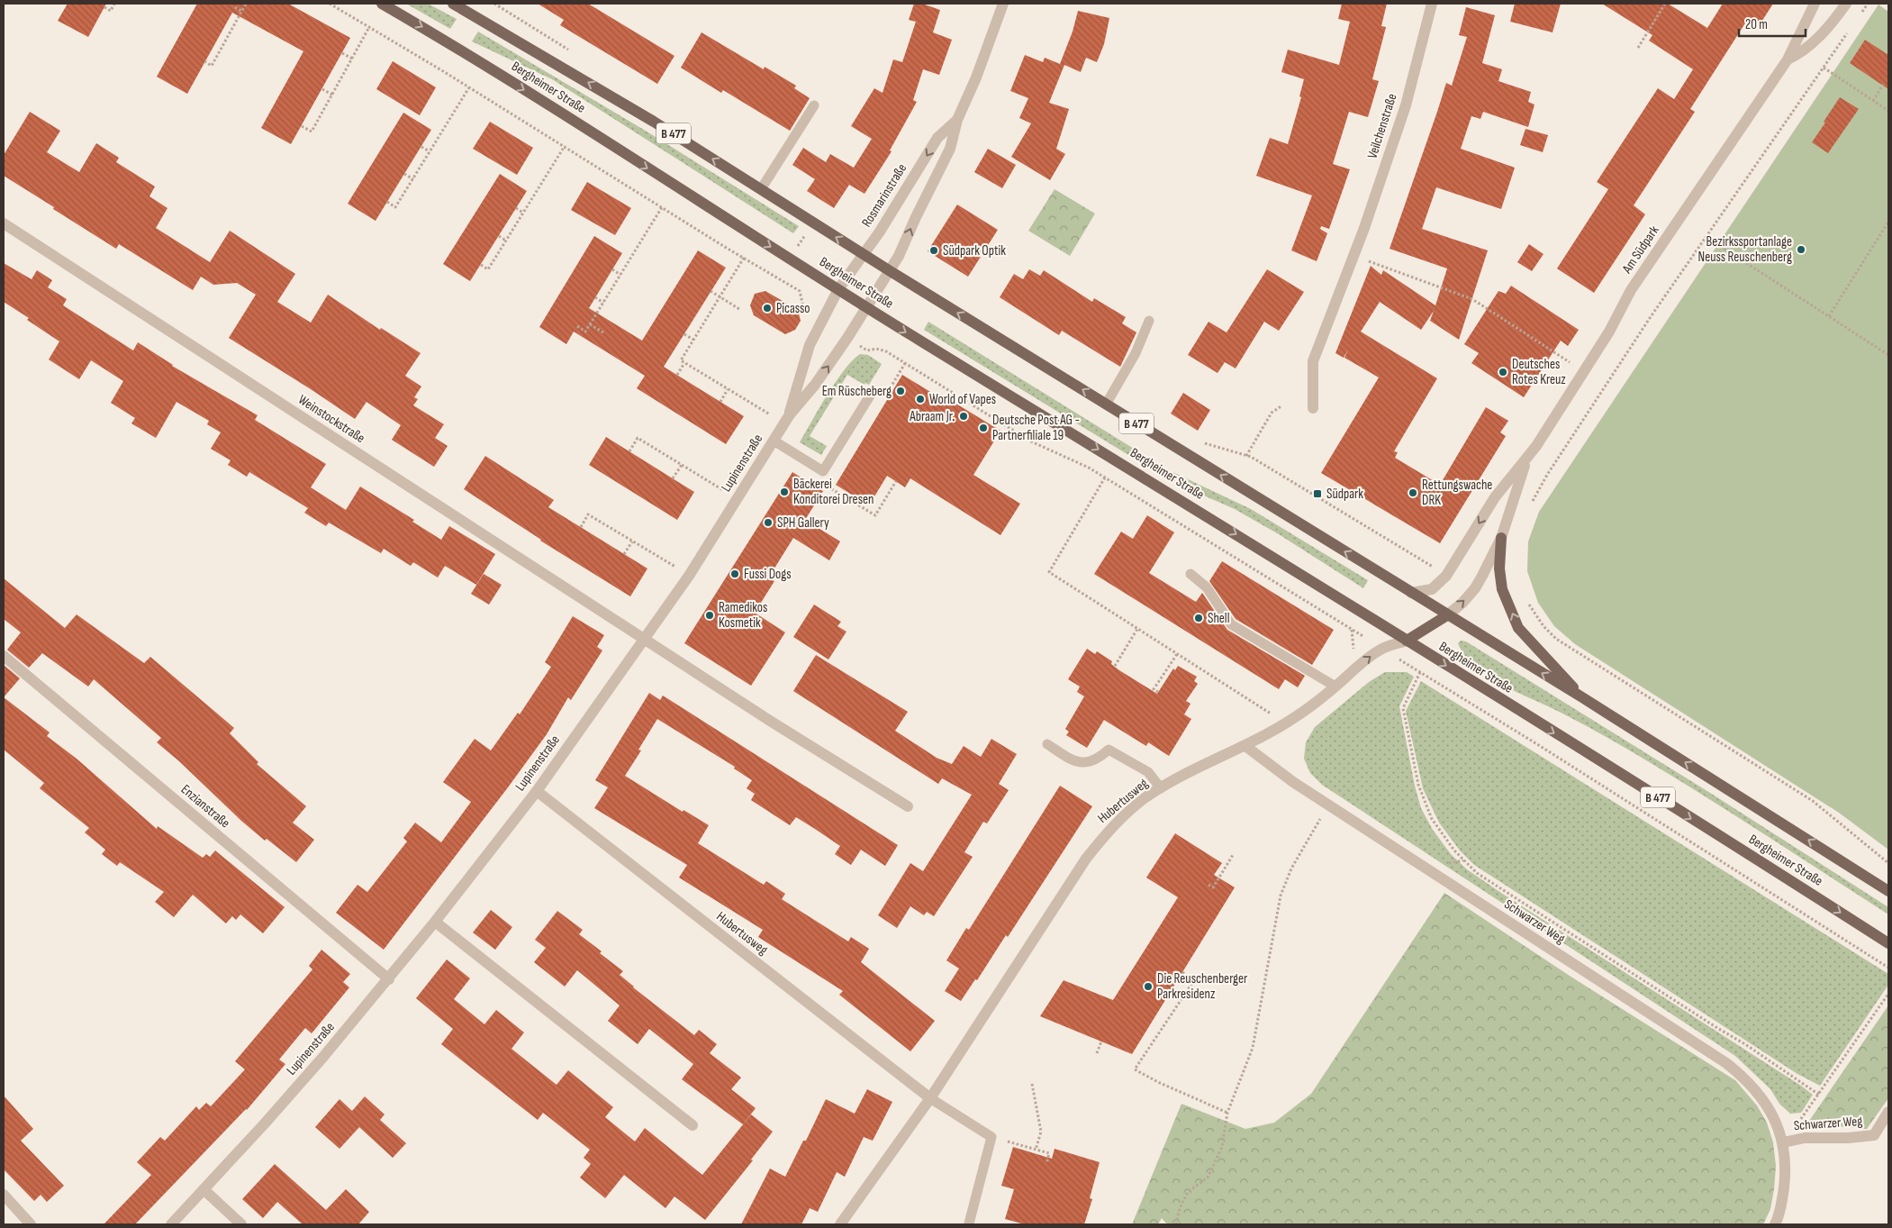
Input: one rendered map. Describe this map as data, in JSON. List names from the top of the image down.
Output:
{
  "streets": {
    "main road": ["Bergheimer Straße", "B 477"],
    "street": [
      "Veilchenstraße",
      "Rosmarinstraße",
      "Am Südpark",
      "Weinstockstraße",
      "Lupinenstraße",
      "Hubertusweg",
      "Enzianstraße",
      "Schwarzer Weg"
    ]
  },
  "crossings": [
    ["Bergheimer Straße", "Rosmarinstraße"],
    ["Bergheimer Straße", "Am Südpark"],
    ["Bergheimer Straße", "Lupinenstraße"],
    ["Bergheimer Straße", "Hubertusweg"],
    ["Rosmarinstraße", "Lupinenstraße"],
    ["Weinstockstraße", "Lupinenstraße"],
    ["Lupinenstraße", "Hubertusweg"],
    ["Lupinenstraße", "Enzianstraße"],
    ["Hubertusweg", "Schwarzer Weg"]
  ],
  "places": {
    "other": [
      "Bezirkssportanlage Neuss Reuschenberg",
      "Südpark Optik",
      "Picasso",
      "Deutsches Rotes Kreuz",
      "Em Rüscheberg",
      "World of Vapes",
      "Abraam Jr.",
      "Deutsche Post AG - Partnerfiliale 19",
      "Bäckerei Konditorei Dresen",
      "Rettungswache DRK",
      "SPH Gallery",
      "Fussi Dogs",
      "Ramedikos Kosmetik",
      "Shell",
      "Die Reuschenberger Parkresidenz"
    ],
    "transit": ["Südpark"]
  },
  "scale_bar": "20 m"
}
